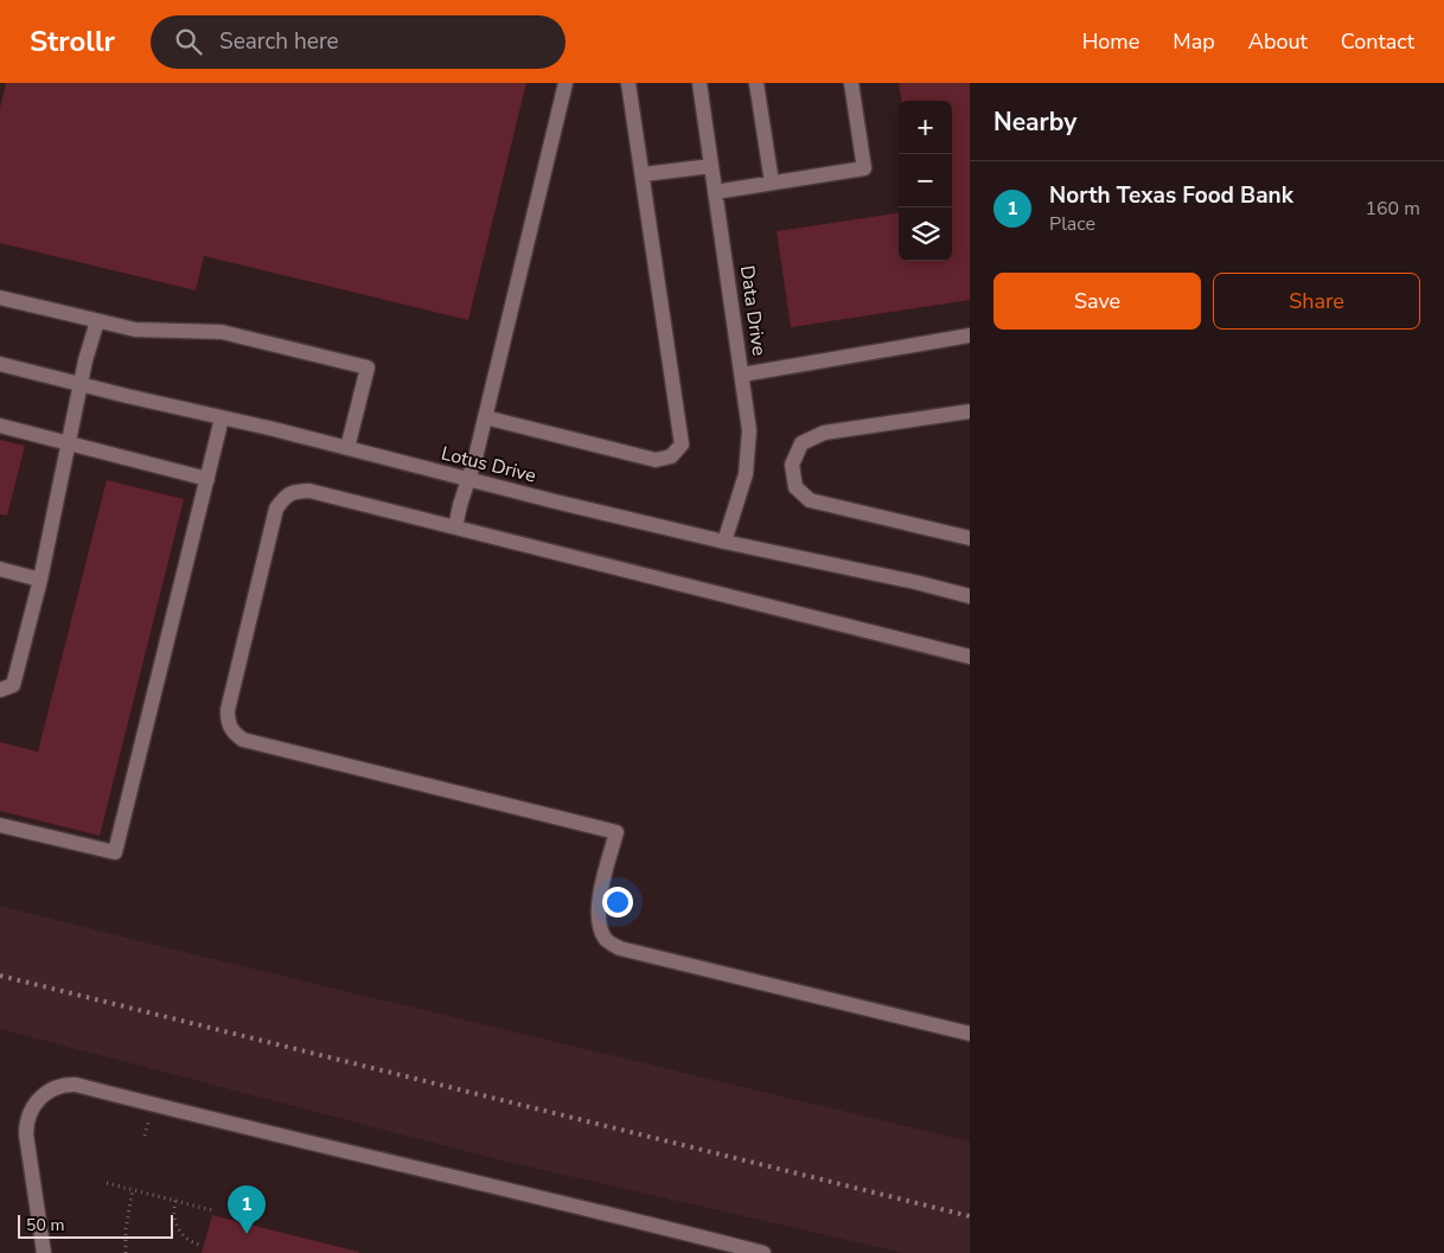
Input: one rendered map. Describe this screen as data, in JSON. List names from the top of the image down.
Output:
{
  "streets": {
    "street": ["Data Drive", "Lotus Drive"]
  },
  "crossings": [
    ["Data Drive", "Lotus Drive"]
  ],
  "scale_bar": "50 m",
  "page": {
    "header": "Strollr",
    "search": "Search here",
    "nav": [
      "Home",
      "Map",
      "About",
      "Contact"
    ],
    "heading": "Nearby",
    "map_buttons": ["+", "−"],
    "list": [
      {
        "mark": "1",
        "name": "North Texas Food Bank",
        "note": "Place",
        "value": "160 m"
      }
    ],
    "buttons": ["Save", "Share"],
    "pins": "1",
    "scale": "50 m"
  }
}
